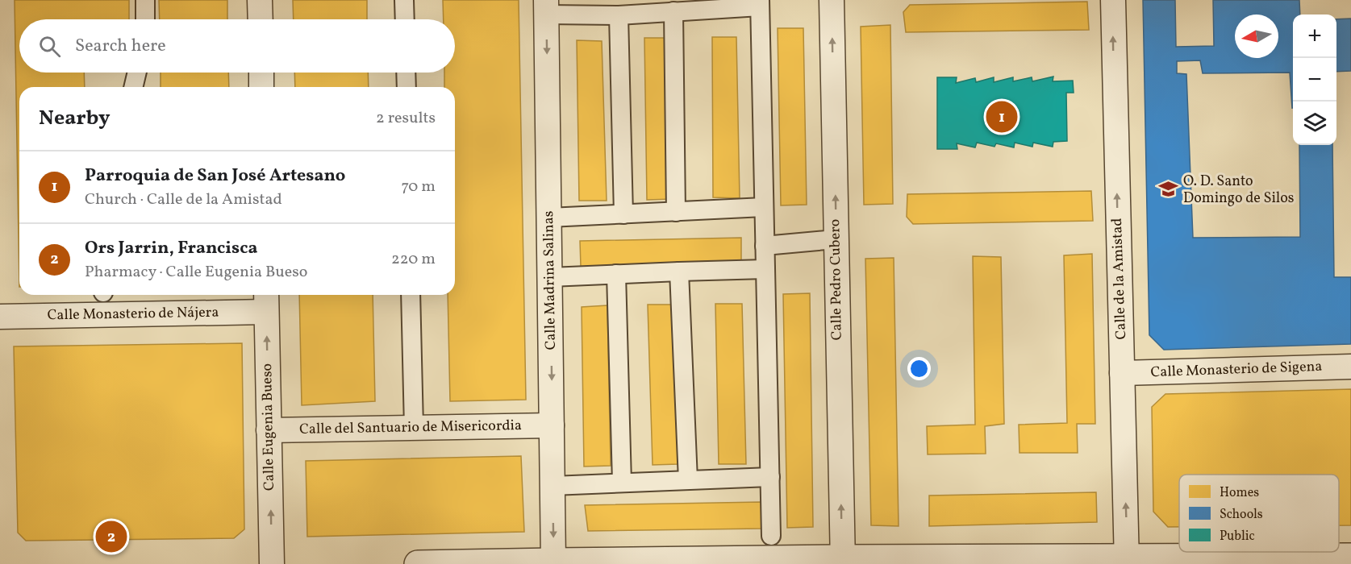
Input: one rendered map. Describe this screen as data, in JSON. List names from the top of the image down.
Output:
{
  "streets": {
    "street": [
      "Calle de la Amistad",
      "Calle Pedro Cubero",
      "Calle Madrina Salinas",
      "Calle Monasterio de Nájera",
      "Calle Monasterio de Sigena",
      "Calle Eugenia Bueso",
      "Calle del Santuario de Misericordia"
    ]
  },
  "crossings": [
    ["Calle de la Amistad", "Calle Monasterio de Sigena"],
    ["Calle Madrina Salinas", "Calle del Santuario de Misericordia"],
    ["Calle Monasterio de Nájera", "Calle Eugenia Bueso"],
    ["Calle Eugenia Bueso", "Calle del Santuario de Misericordia"]
  ],
  "one_way": ["Calle de la Amistad"],
  "places": {
    "school or university": ["O. D. Santo Domingo de Silos"]
  },
  "legend": ["Homes", "Schools", "Public"],
  "north": "left",
  "page": {
    "map_buttons": ["+", "−"],
    "search": "Search here",
    "heading": ["Nearby", "2 results"],
    "pins": ["1", "2"],
    "list": [
      {
        "mark": "1",
        "name": "Parroquia de San José Artesano",
        "note": "Church · Calle de la Amistad",
        "value": "70 m"
      },
      {
        "mark": "2",
        "name": "Ors Jarrin, Francisca",
        "note": "Pharmacy · Calle Eugenia Bueso",
        "value": "220 m"
      }
    ]
  }
}
